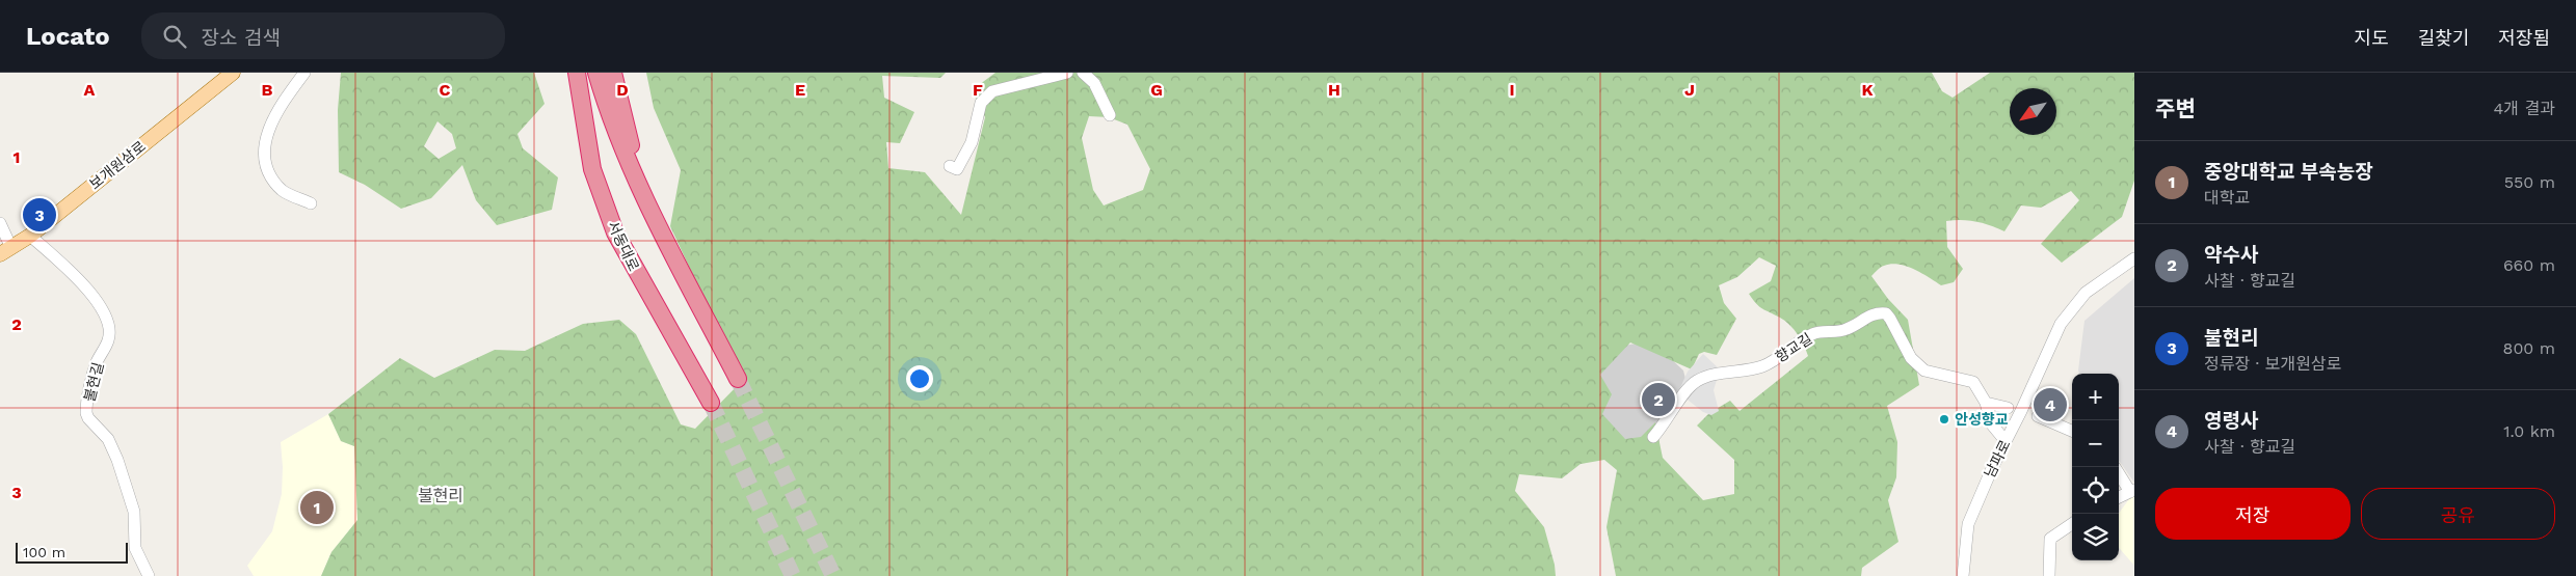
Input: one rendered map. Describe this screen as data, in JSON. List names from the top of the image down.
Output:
{
  "streets": {
    "highway": ["서동대로"],
    "main road": ["보개원삼로"],
    "street": ["향교길", "불현길", "남파로"]
  },
  "crossings": [
    ["보개원삼로", "불현길"]
  ],
  "districts": ["불현리"],
  "places": ["안성향교"],
  "scale_bar": "100 m",
  "north": "bottom left",
  "page": {
    "header": "Locato",
    "search": "장소 검색",
    "nav": ["지도", "길찾기", "저장됨"],
    "heading": ["주변", "4개 결과"],
    "list": [
      {
        "mark": "1",
        "name": "중앙대학교 부속농장",
        "note": "대학교",
        "value": "550 m"
      },
      {
        "mark": "2",
        "name": "약수사",
        "note": "사찰 · 향교길",
        "value": "660 m"
      },
      {
        "mark": "3",
        "name": "불현리",
        "note": "정류장 · 보개원삼로",
        "value": "800 m"
      },
      {
        "mark": "4",
        "name": "영령사",
        "note": "사찰 · 향교길",
        "value": "1.0 km"
      }
    ],
    "pins": [
      "3",
      "2",
      "4",
      "1"
    ],
    "map_buttons": ["+", "−"],
    "buttons": ["저장", "공유"],
    "scale": "100 m"
  },
  "grid": {
    "columns": [
      "A",
      "B",
      "C",
      "D",
      "E",
      "F",
      "G",
      "H",
      "I",
      "J",
      "K"
    ],
    "rows": ["1", "2", "3"]
  }
}
